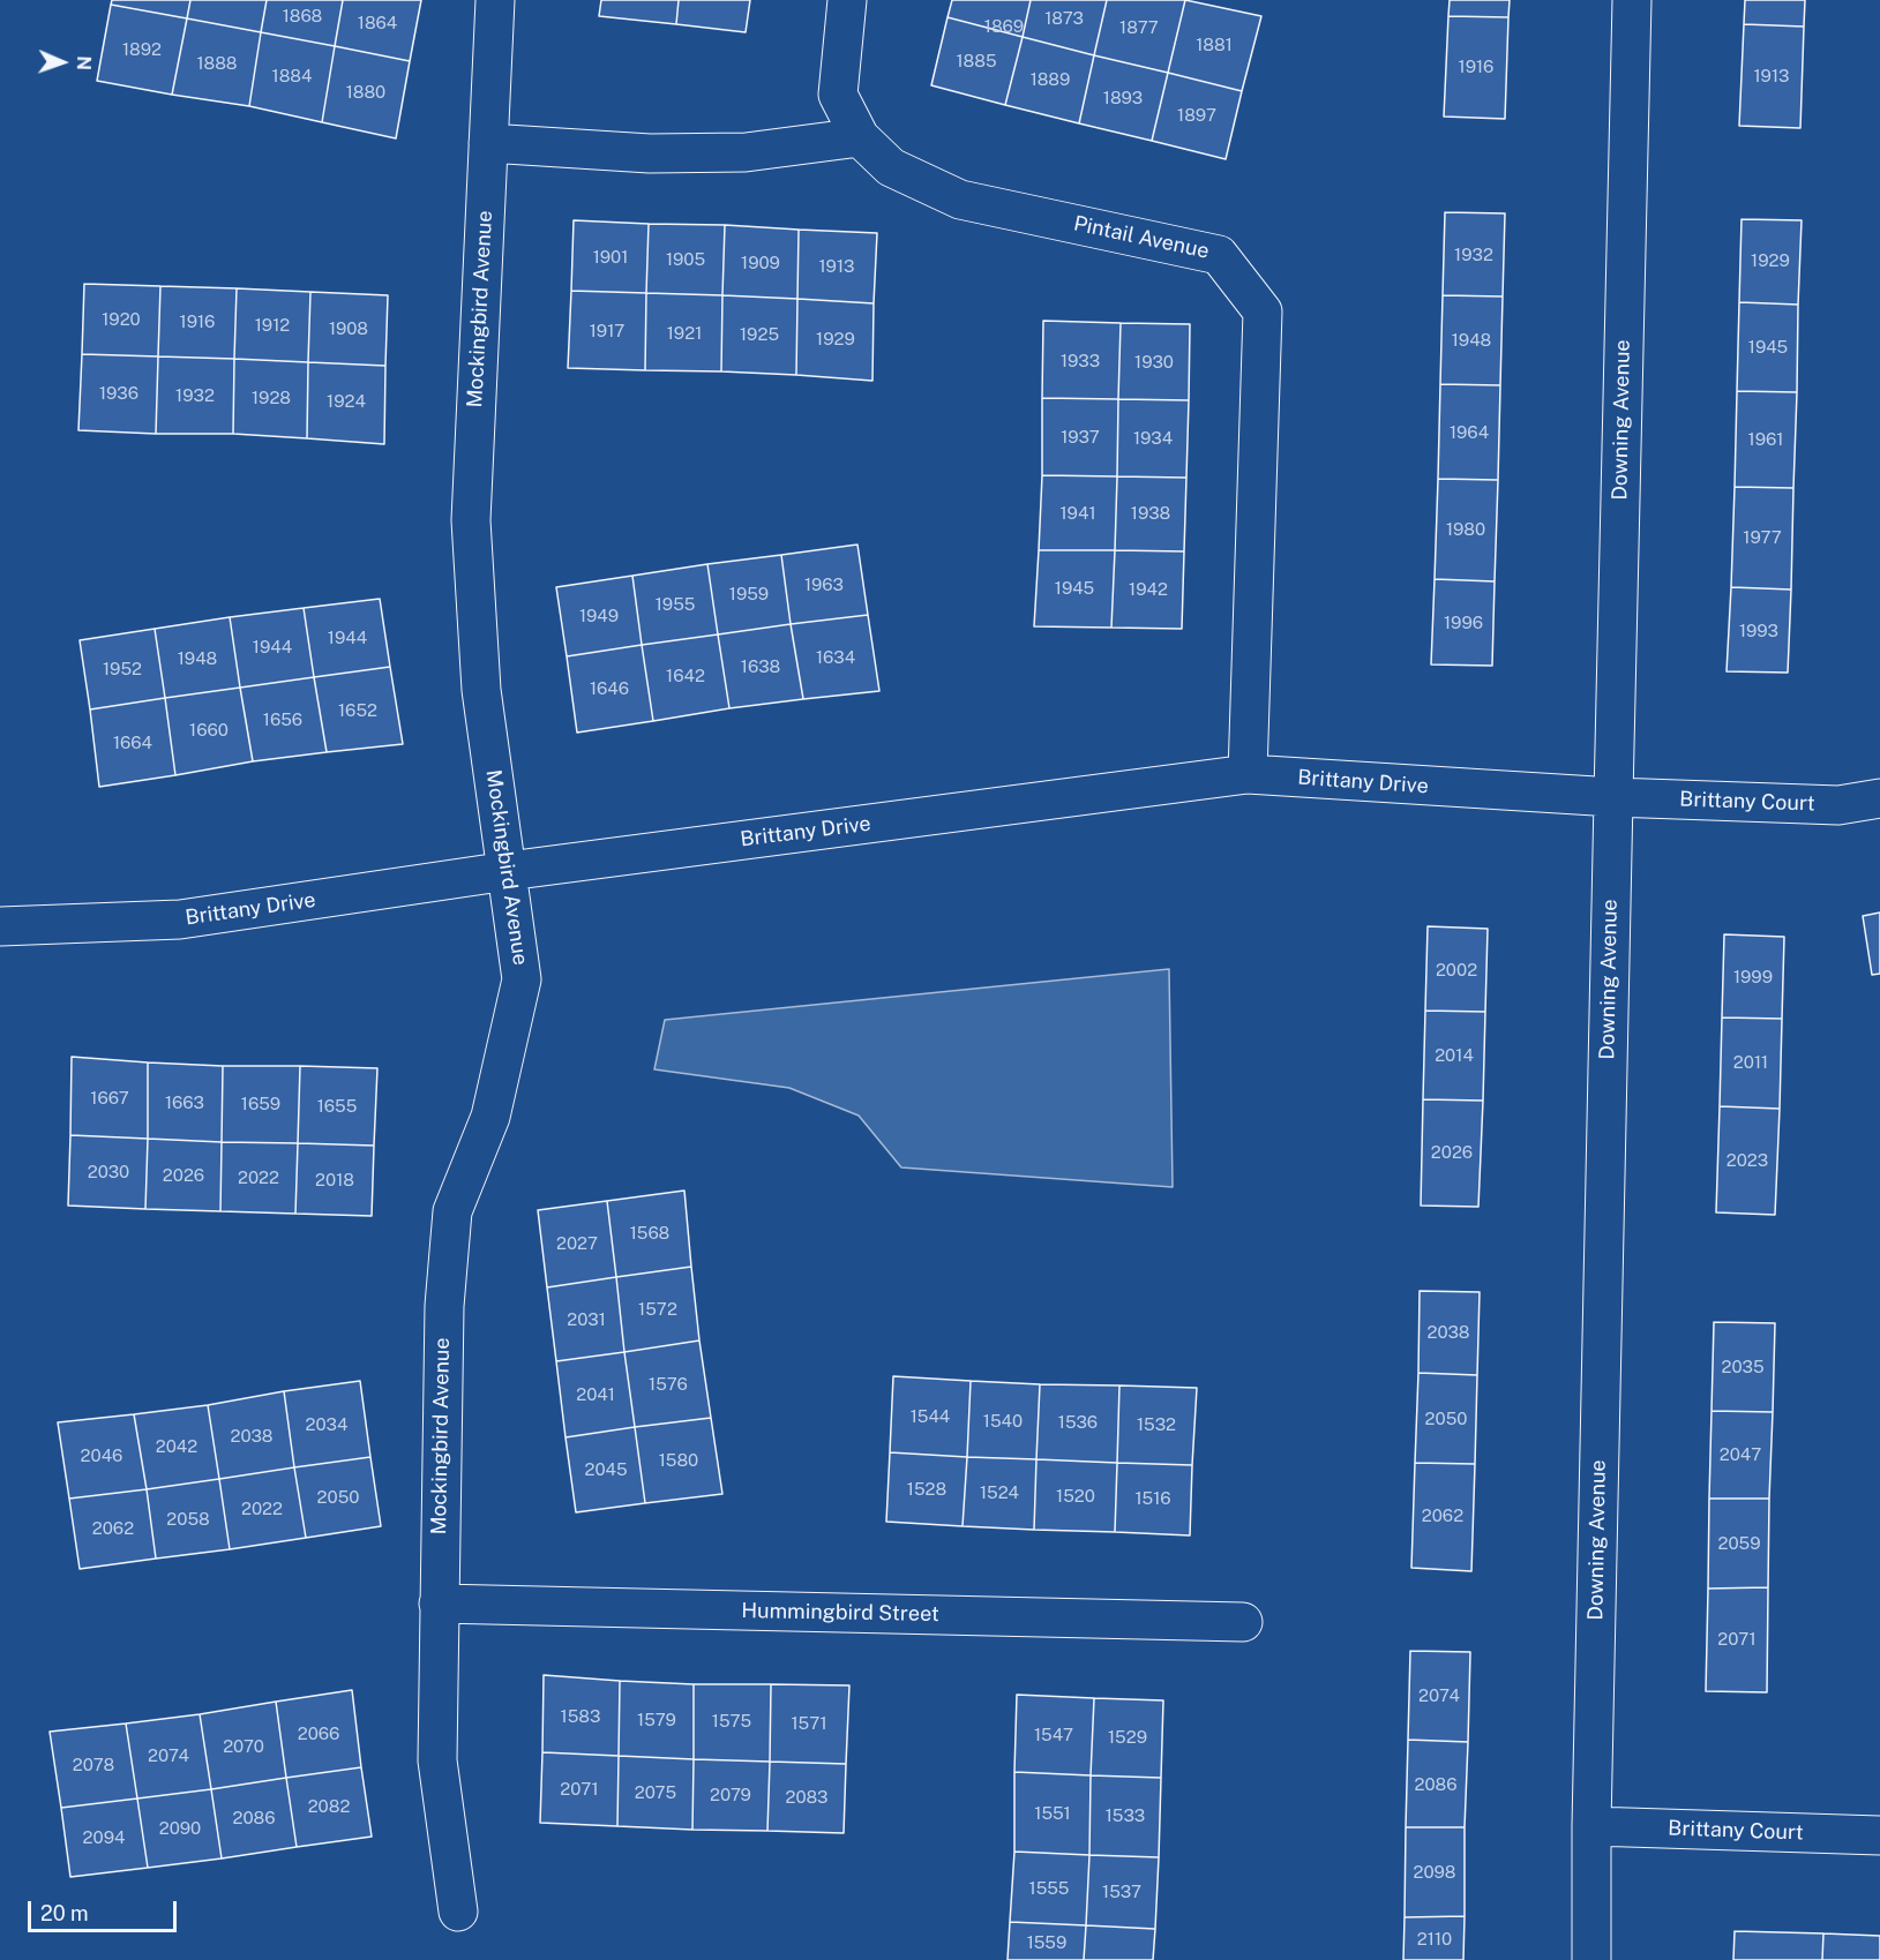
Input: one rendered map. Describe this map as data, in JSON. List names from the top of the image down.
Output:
{
  "streets": {
    "street": [
      "Pintail Avenue",
      "Mockingbird Avenue",
      "Downing Avenue",
      "Brittany Drive",
      "Brittany Court",
      "Hummingbird Street"
    ]
  },
  "crossings": [
    ["Pintail Avenue", "Brittany Drive"],
    ["Mockingbird Avenue", "Brittany Drive"],
    ["Mockingbird Avenue", "Hummingbird Street"],
    ["Downing Avenue", "Brittany Drive"],
    ["Downing Avenue", "Brittany Court"],
    ["Brittany Drive", "Brittany Court"]
  ],
  "house_numbers": [
    "1868",
    "1873",
    "1864",
    "1869",
    "1877",
    "1881",
    "1892",
    "1885",
    "1888",
    "1916",
    "1884",
    "1913",
    "1889",
    "1880",
    "1893",
    "1897",
    "1932",
    "1901",
    "1905",
    "1929",
    "1909",
    "1913",
    "1920",
    "1916",
    "1912",
    "1908",
    "1917",
    "1921",
    "1925",
    "1929",
    "1948",
    "1945",
    "1933",
    "1930",
    "1936",
    "1932",
    "1928",
    "1924",
    "1964",
    "1937",
    "1934",
    "1961",
    "1941",
    "1938",
    "1980",
    "1977",
    "1963",
    "1945",
    "1942",
    "1959",
    "1955",
    "1949",
    "1996",
    "1993",
    "1944",
    "1944",
    "1634",
    "1948",
    "1638",
    "1952",
    "1642",
    "1646",
    "1652",
    "1656",
    "1660",
    "1664",
    "2002",
    "1999",
    "2014",
    "2011",
    "1667",
    "1663",
    "1659",
    "1655",
    "2026",
    "2023",
    "2030",
    "2026",
    "2022",
    "2018",
    "1568",
    "2027",
    "1572",
    "2031",
    "2038",
    "2035",
    "1576",
    "2041",
    "1544",
    "2050",
    "1540",
    "1536",
    "2034",
    "1532",
    "2038",
    "2042",
    "2047",
    "2046",
    "1580",
    "2045",
    "1528",
    "1524",
    "1520",
    "2050",
    "1516",
    "2022",
    "2062",
    "2058",
    "2062",
    "2059",
    "2071",
    "2074",
    "1583",
    "1579",
    "1575",
    "1571",
    "2066",
    "1547",
    "1529",
    "2070",
    "2074",
    "2078",
    "2086",
    "2071",
    "2075",
    "2079",
    "2083",
    "2082",
    "1551",
    "1533",
    "2086",
    "2090",
    "2094",
    "2098",
    "1555",
    "1537",
    "2110",
    "1559"
  ],
  "scale_bar": "20 m",
  "north": "right"
}
